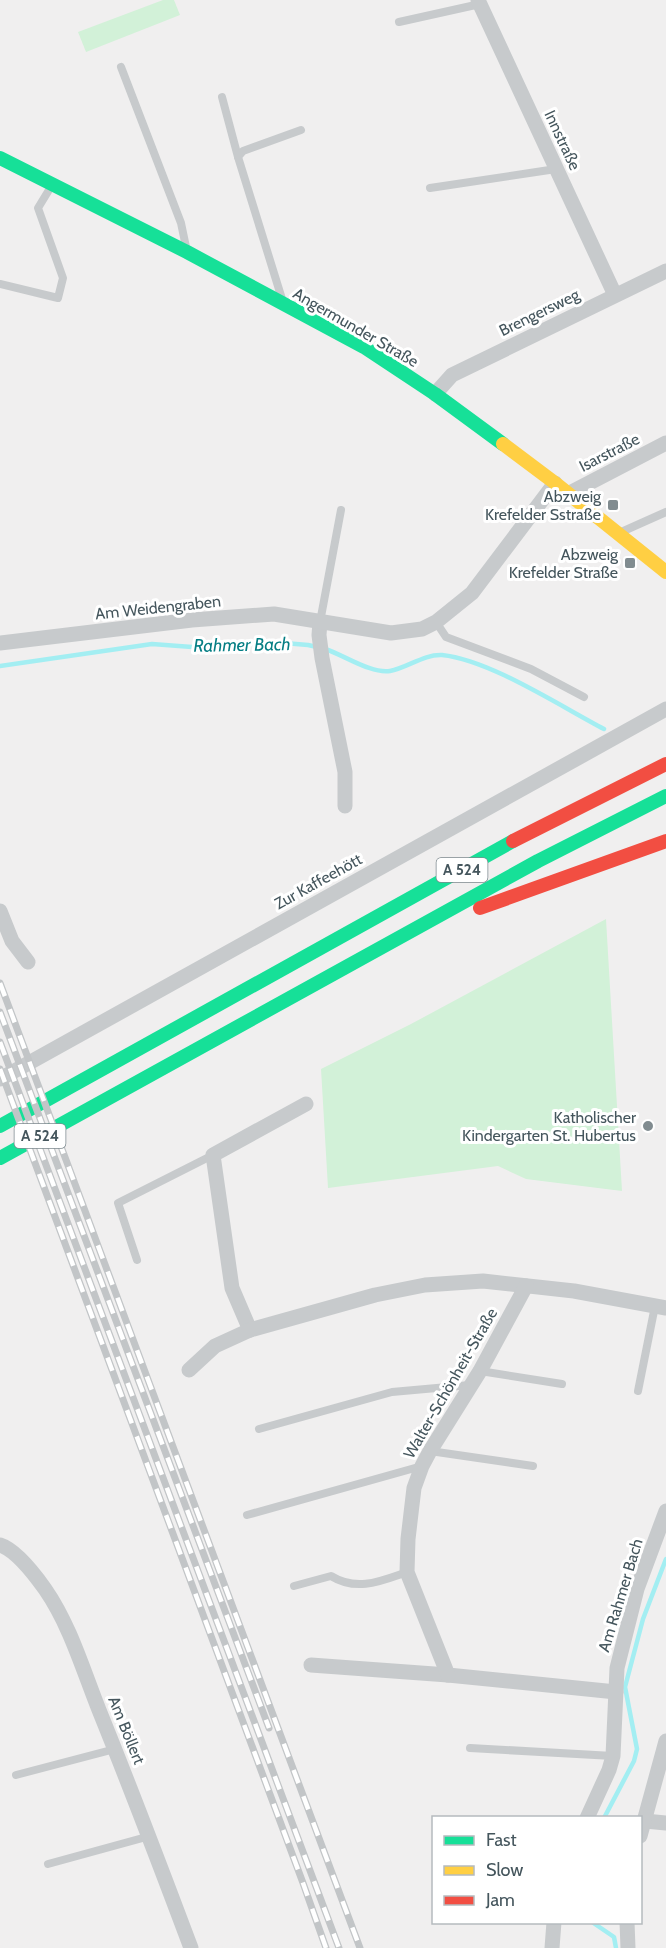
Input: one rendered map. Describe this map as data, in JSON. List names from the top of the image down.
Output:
{
  "streets": {
    "main road": ["Angermunder Straße", "A 524"],
    "street": [
      "Innstraße",
      "Brengersweg",
      "Isarstraße",
      "Am Weidengraben",
      "Zur Kaffeehött",
      "Walter-Schönheit-Straße",
      "Am Rahmer Bach",
      "Am Böllert"
    ]
  },
  "crossings": [
    ["Innstraße", "Brengersweg"],
    ["Brengersweg", "Angermunder Straße"],
    ["Angermunder Straße", "Isarstraße"],
    ["Angermunder Straße", "Am Weidengraben"]
  ],
  "water": ["Rahmer Bach"],
  "places": {
    "transit": ["Abzweig Krefelder Sstraße", "Abzweig Krefelder Straße"],
    "other": ["Katholischer Kindergarten St. Hubertus"]
  },
  "legend": ["Fast", "Slow", "Jam"]
}
